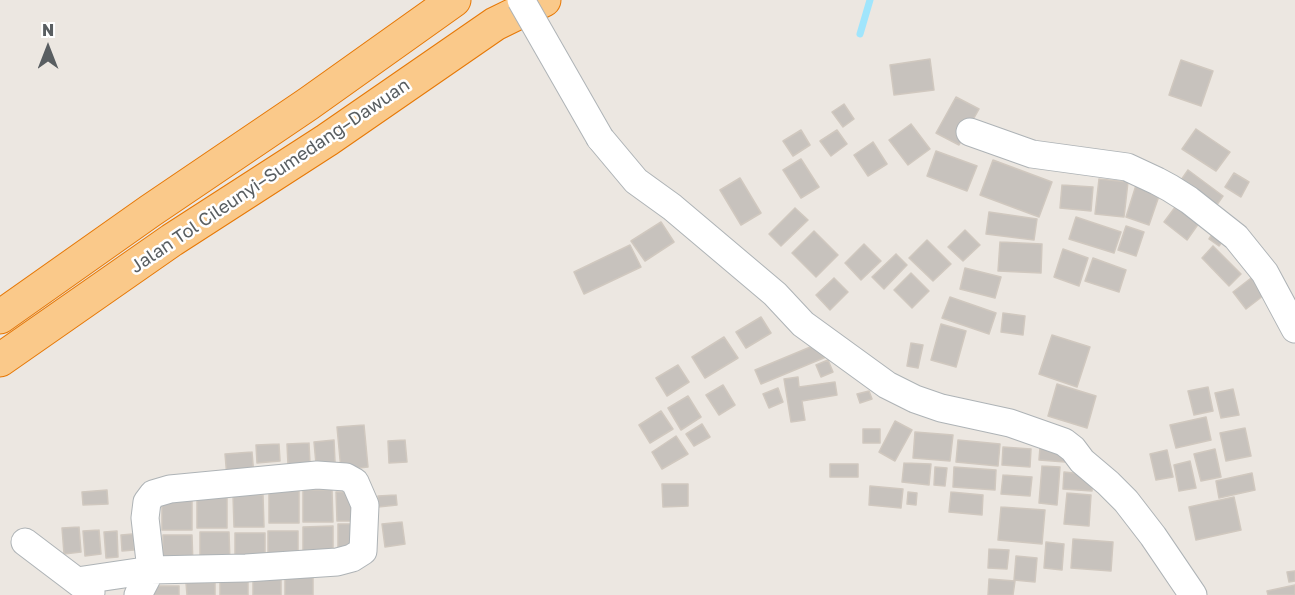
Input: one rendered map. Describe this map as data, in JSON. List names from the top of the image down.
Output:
{
  "streets": {
    "highway": ["Jalan Tol Cileunyi–Sumedang–Dawuan"]
  },
  "north": "top"
}
